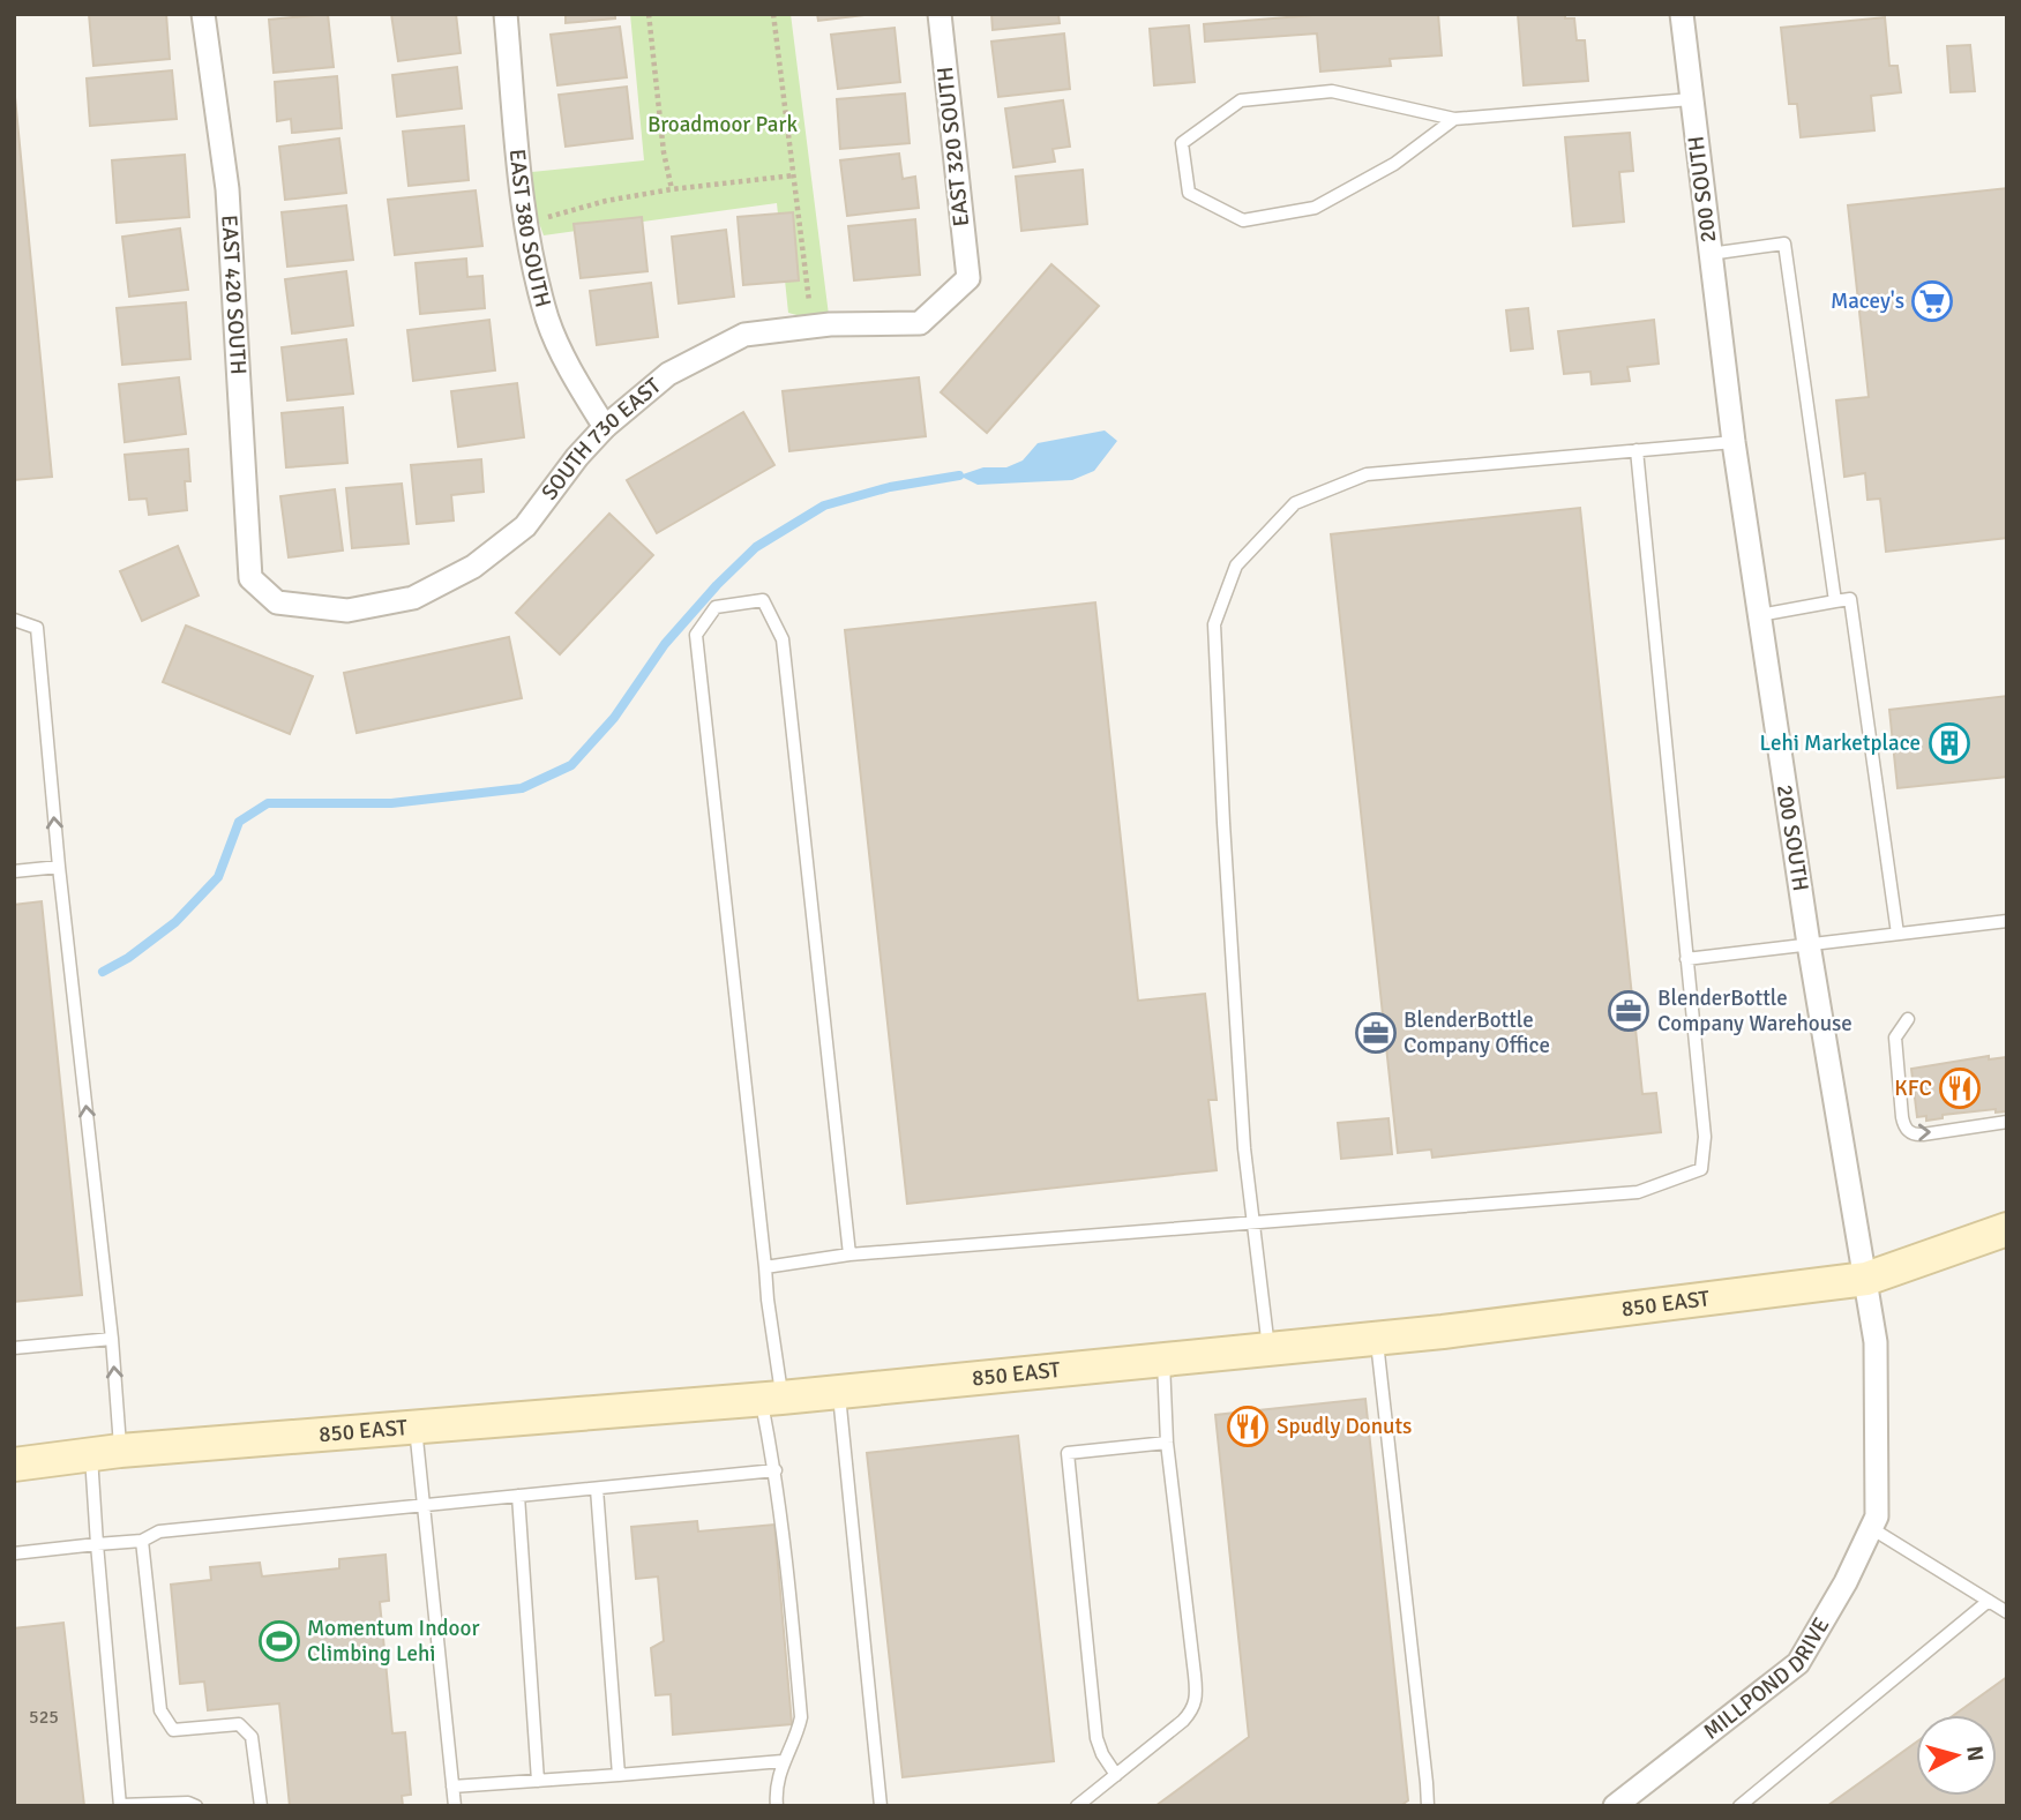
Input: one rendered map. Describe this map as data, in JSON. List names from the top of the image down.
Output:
{
  "streets": {
    "main road": ["850 EAST"],
    "street": [
      "EAST 320 SOUTH",
      "200 SOUTH",
      "EAST 380 SOUTH",
      "EAST 420 SOUTH",
      "SOUTH 730 EAST",
      "MILLPOND DRIVE"
    ]
  },
  "crossings": [
    ["EAST 320 SOUTH", "SOUTH 730 EAST"],
    ["200 SOUTH", "850 EAST"],
    ["200 SOUTH", "MILLPOND DRIVE"],
    ["EAST 380 SOUTH", "SOUTH 730 EAST"],
    ["EAST 420 SOUTH", "SOUTH 730 EAST"]
  ],
  "parks": ["Broadmoor Park"],
  "places": {
    "supermarket": ["Macey's"],
    "building": ["Lehi Marketplace"],
    "office": ["BlenderBottle Company Warehouse", "BlenderBottle Company Office"],
    "restaurant": ["KFC", "Spudly Donuts"],
    "sports": ["Momentum Indoor Climbing Lehi"]
  },
  "house_numbers": ["525"],
  "north": "right"
}
